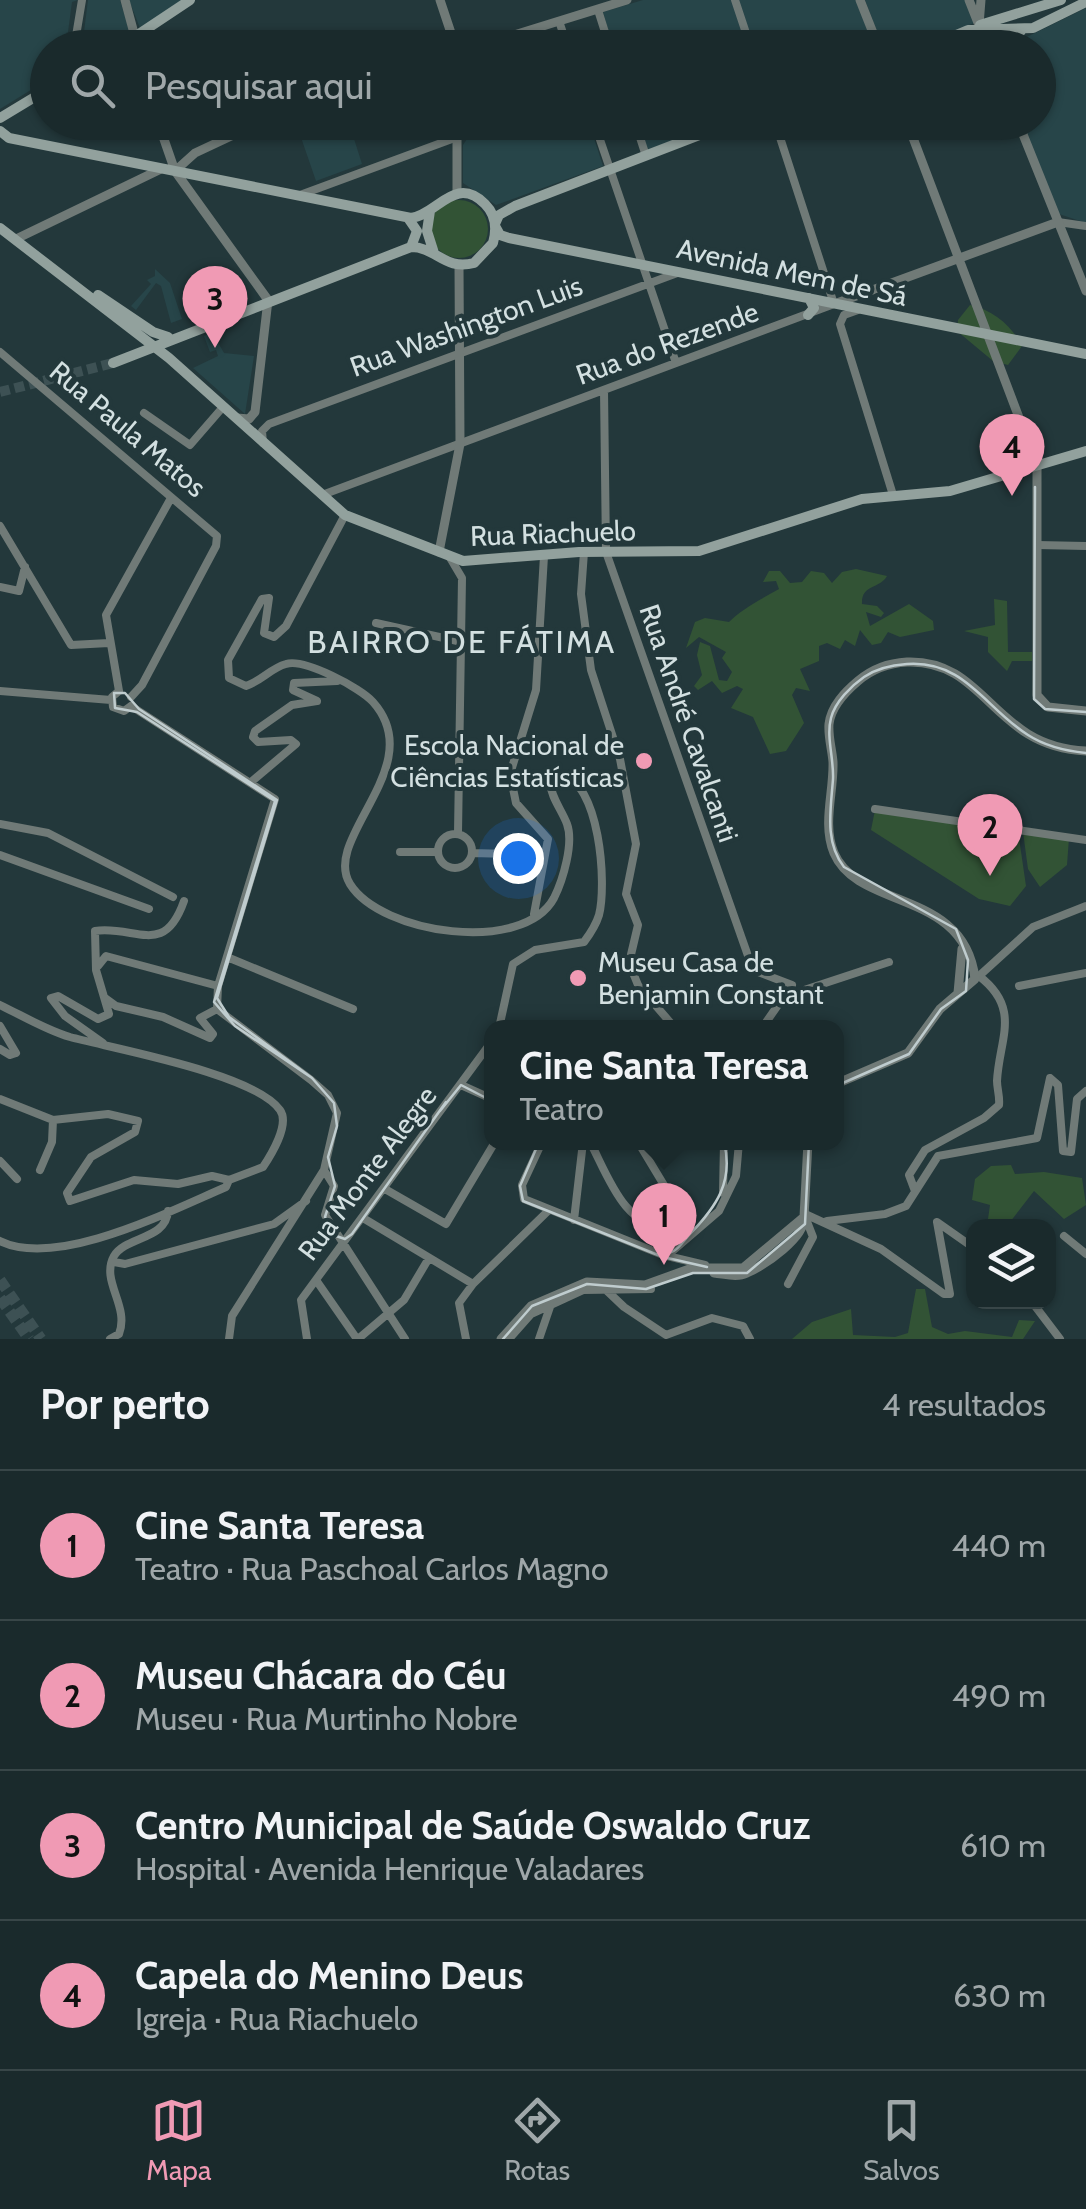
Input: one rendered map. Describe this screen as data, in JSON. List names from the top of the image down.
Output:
{
  "streets": {
    "main road": ["Avenida Mem de Sá", "Rua Riachuelo"],
    "street": [
      "Rua Washington Luis",
      "Rua do Rezende",
      "Rua Paula Matos",
      "Rua André Cavalcanti",
      "Rua Monte Alegre"
    ]
  },
  "crossings": [
    ["Avenida Mem de Sá", "Rua Washington Luis"],
    ["Avenida Mem de Sá", "Rua do Rezende"],
    ["Rua do Rezende", "Rua Riachuelo"],
    ["Rua do Rezende", "Rua André Cavalcanti"],
    ["Rua Riachuelo", "Rua André Cavalcanti"]
  ],
  "districts": ["BAIRRO DE FÁTIMA"],
  "places": ["Escola Nacional de Ciências Estatísticas", "Museu Casa de Benjamin Constant"],
  "page": {
    "search": "Pesquisar aqui",
    "pins": [
      "3",
      "4",
      "2",
      "1"
    ],
    "popup": ["Cine Santa Teresa", "Teatro"],
    "heading": ["Por perto", "4 resultados"],
    "list": [
      {
        "mark": "1",
        "name": "Cine Santa Teresa",
        "note": "Teatro · Rua Paschoal Carlos Magno",
        "value": "440 m"
      },
      {
        "mark": "2",
        "name": "Museu Chácara do Céu",
        "note": "Museu · Rua Murtinho Nobre",
        "value": "490 m"
      },
      {
        "mark": "3",
        "name": "Centro Municipal de Saúde Oswaldo Cruz",
        "note": "Hospital · Avenida Henrique Valadares",
        "value": "610 m"
      },
      {
        "mark": "4",
        "name": "Capela do Menino Deus",
        "note": "Igreja · Rua Riachuelo",
        "value": "630 m"
      }
    ],
    "nav": ["Mapa", "Rotas", "Salvos"]
  }
}
